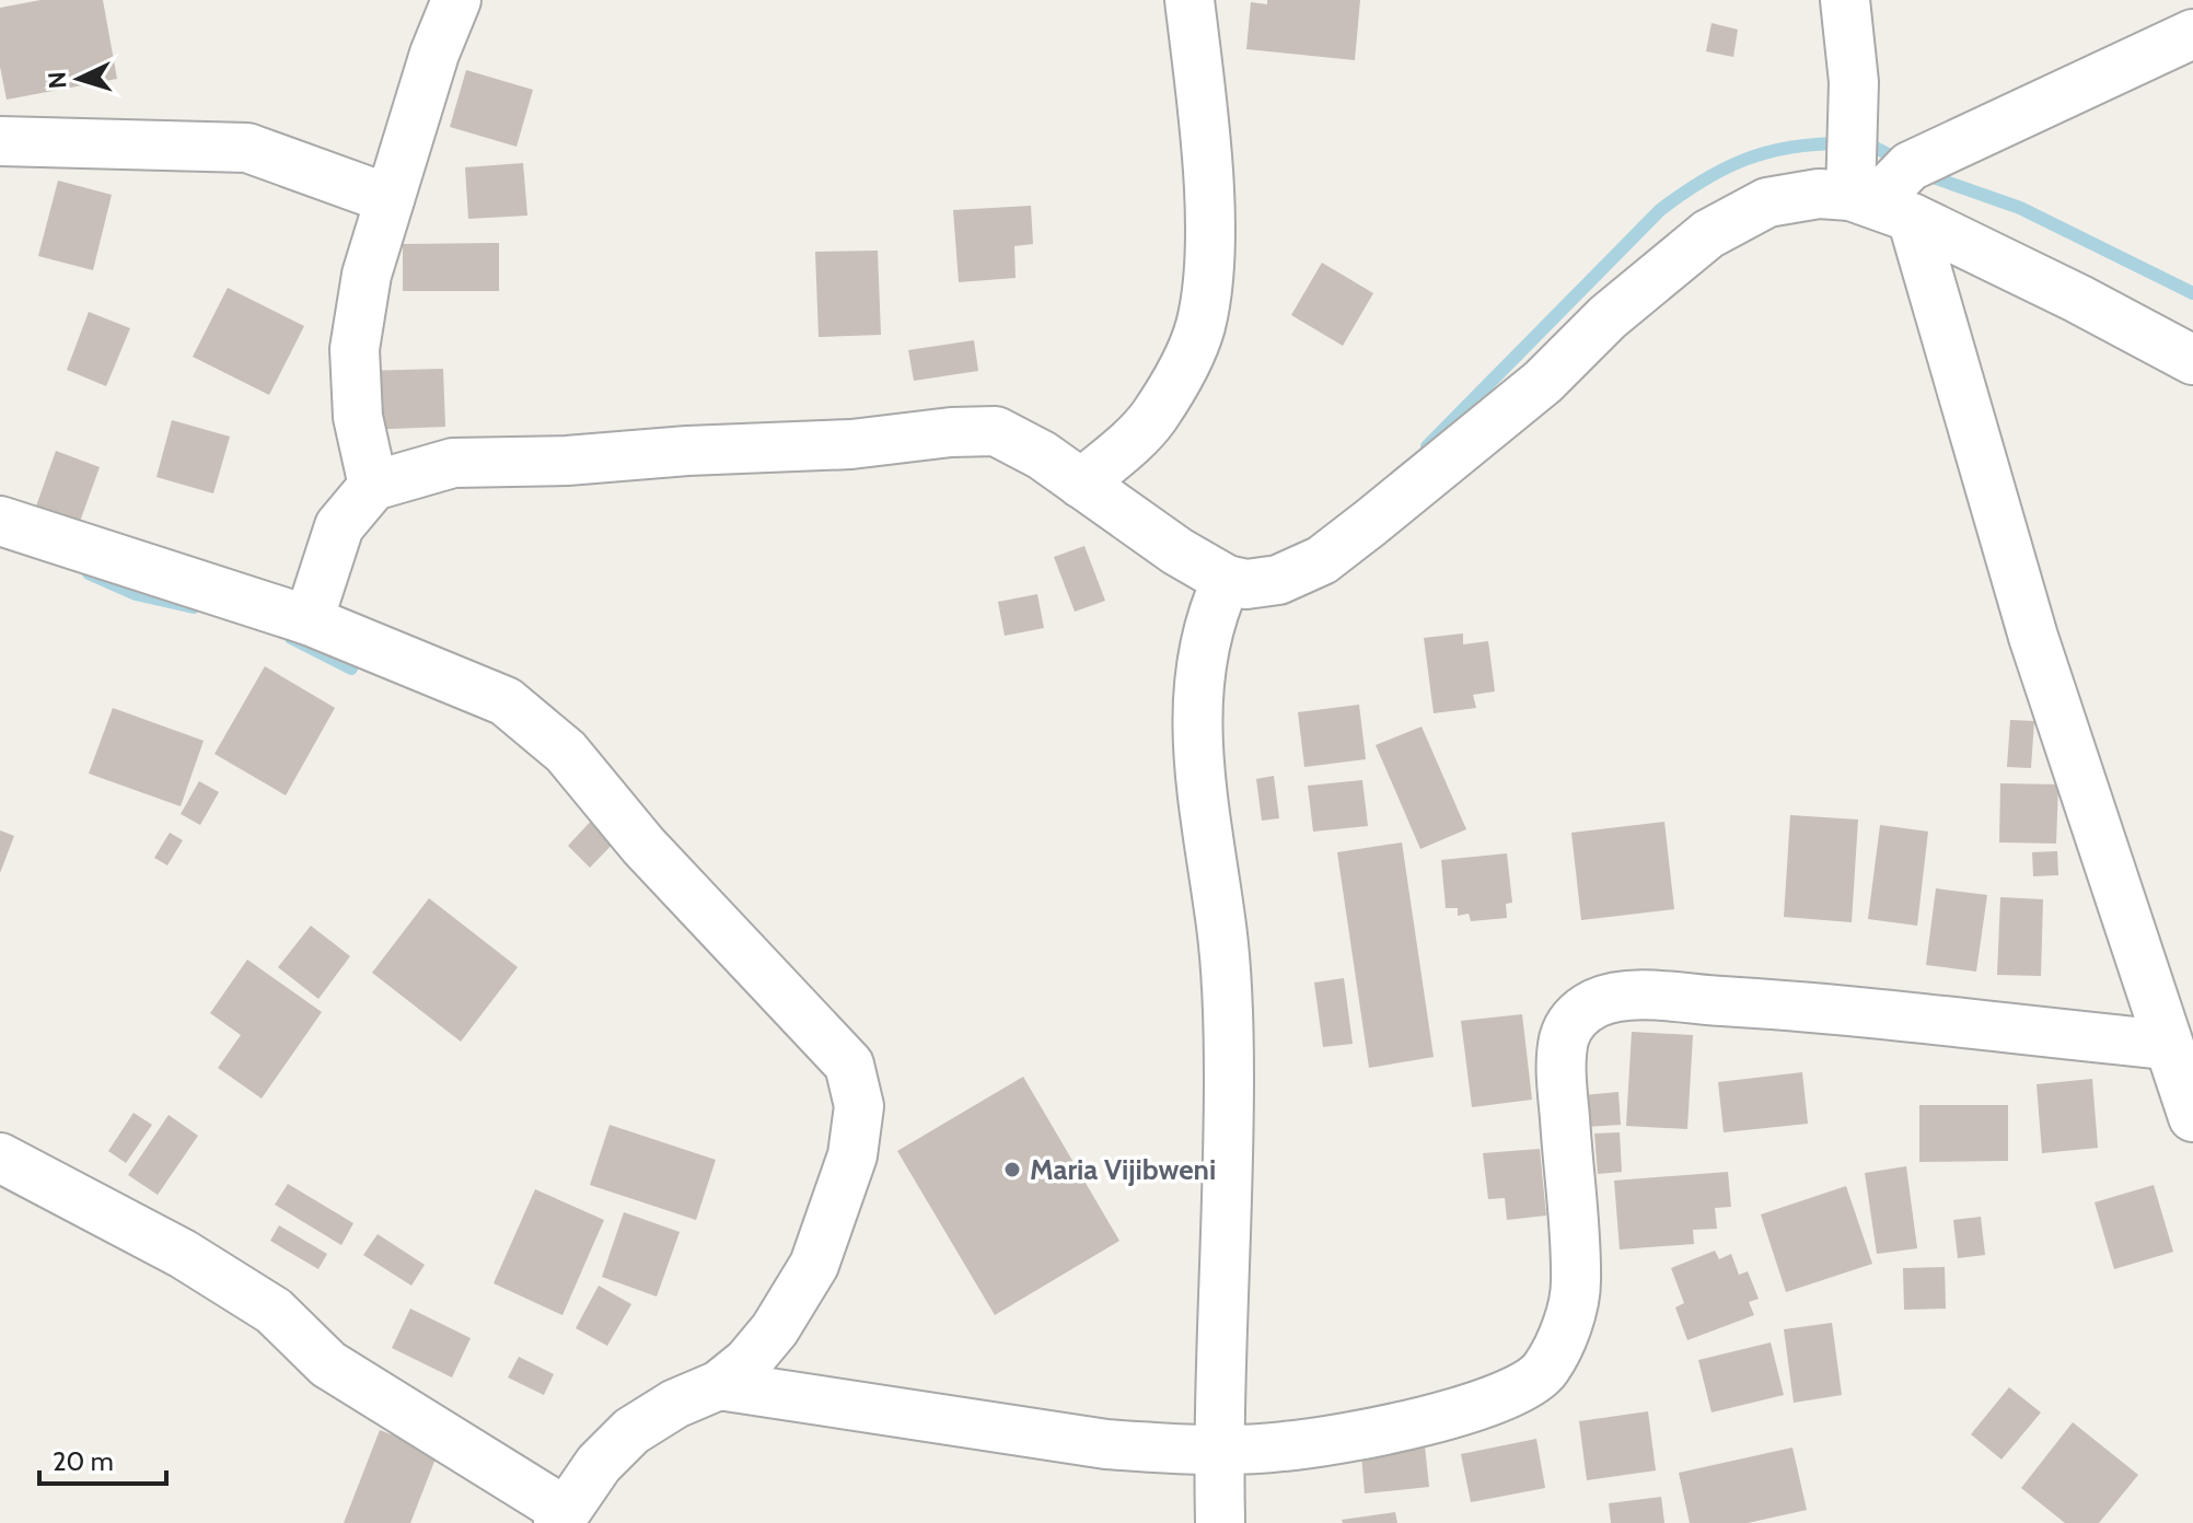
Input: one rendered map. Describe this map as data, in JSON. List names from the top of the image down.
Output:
{
  "places": ["Maria Vijibweni"],
  "scale_bar": "20 m",
  "north": "left"
}
